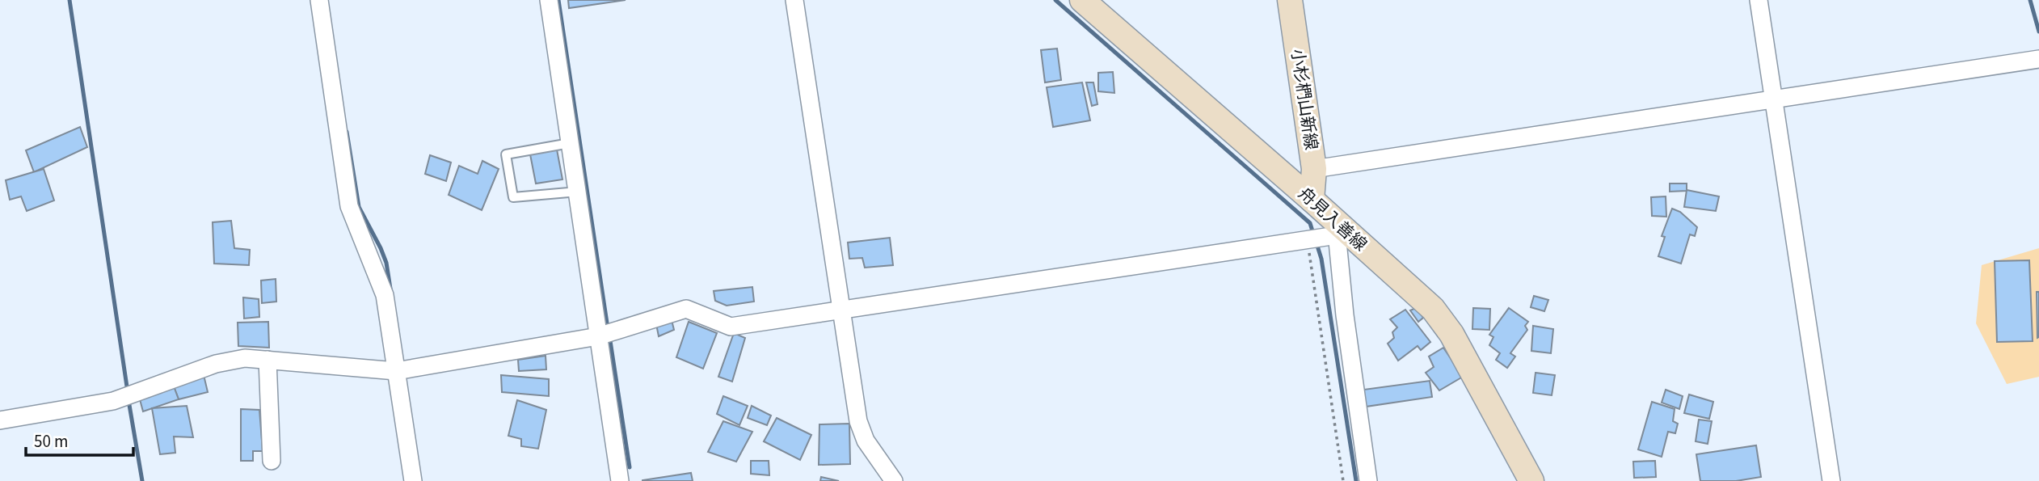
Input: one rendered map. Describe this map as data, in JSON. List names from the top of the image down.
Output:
{
  "streets": {
    "main road": ["小杉椚山新線", "舟見入善線"]
  },
  "crossings": [
    ["小杉椚山新線", "舟見入善線"]
  ],
  "scale_bar": "50 m"
}
